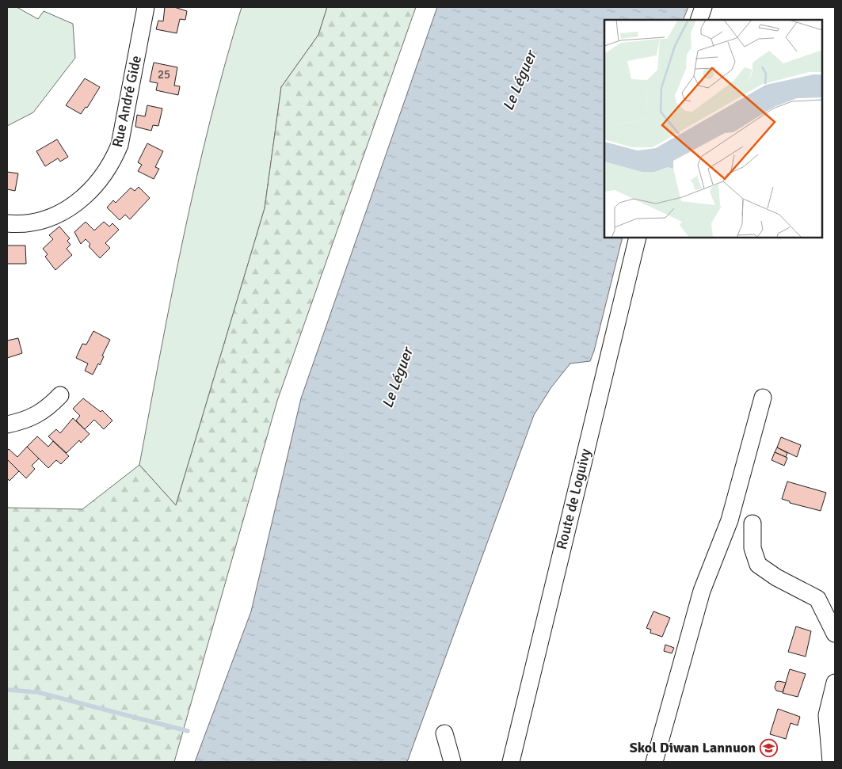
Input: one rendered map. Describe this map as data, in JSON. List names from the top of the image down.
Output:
{
  "streets": {
    "street": ["Rue André Gide", "Route de Loguivy"]
  },
  "water": ["Le Léguer"],
  "places": {
    "school or university": ["Skol Diwan Lannuon"]
  },
  "house_numbers": ["25"]
}
